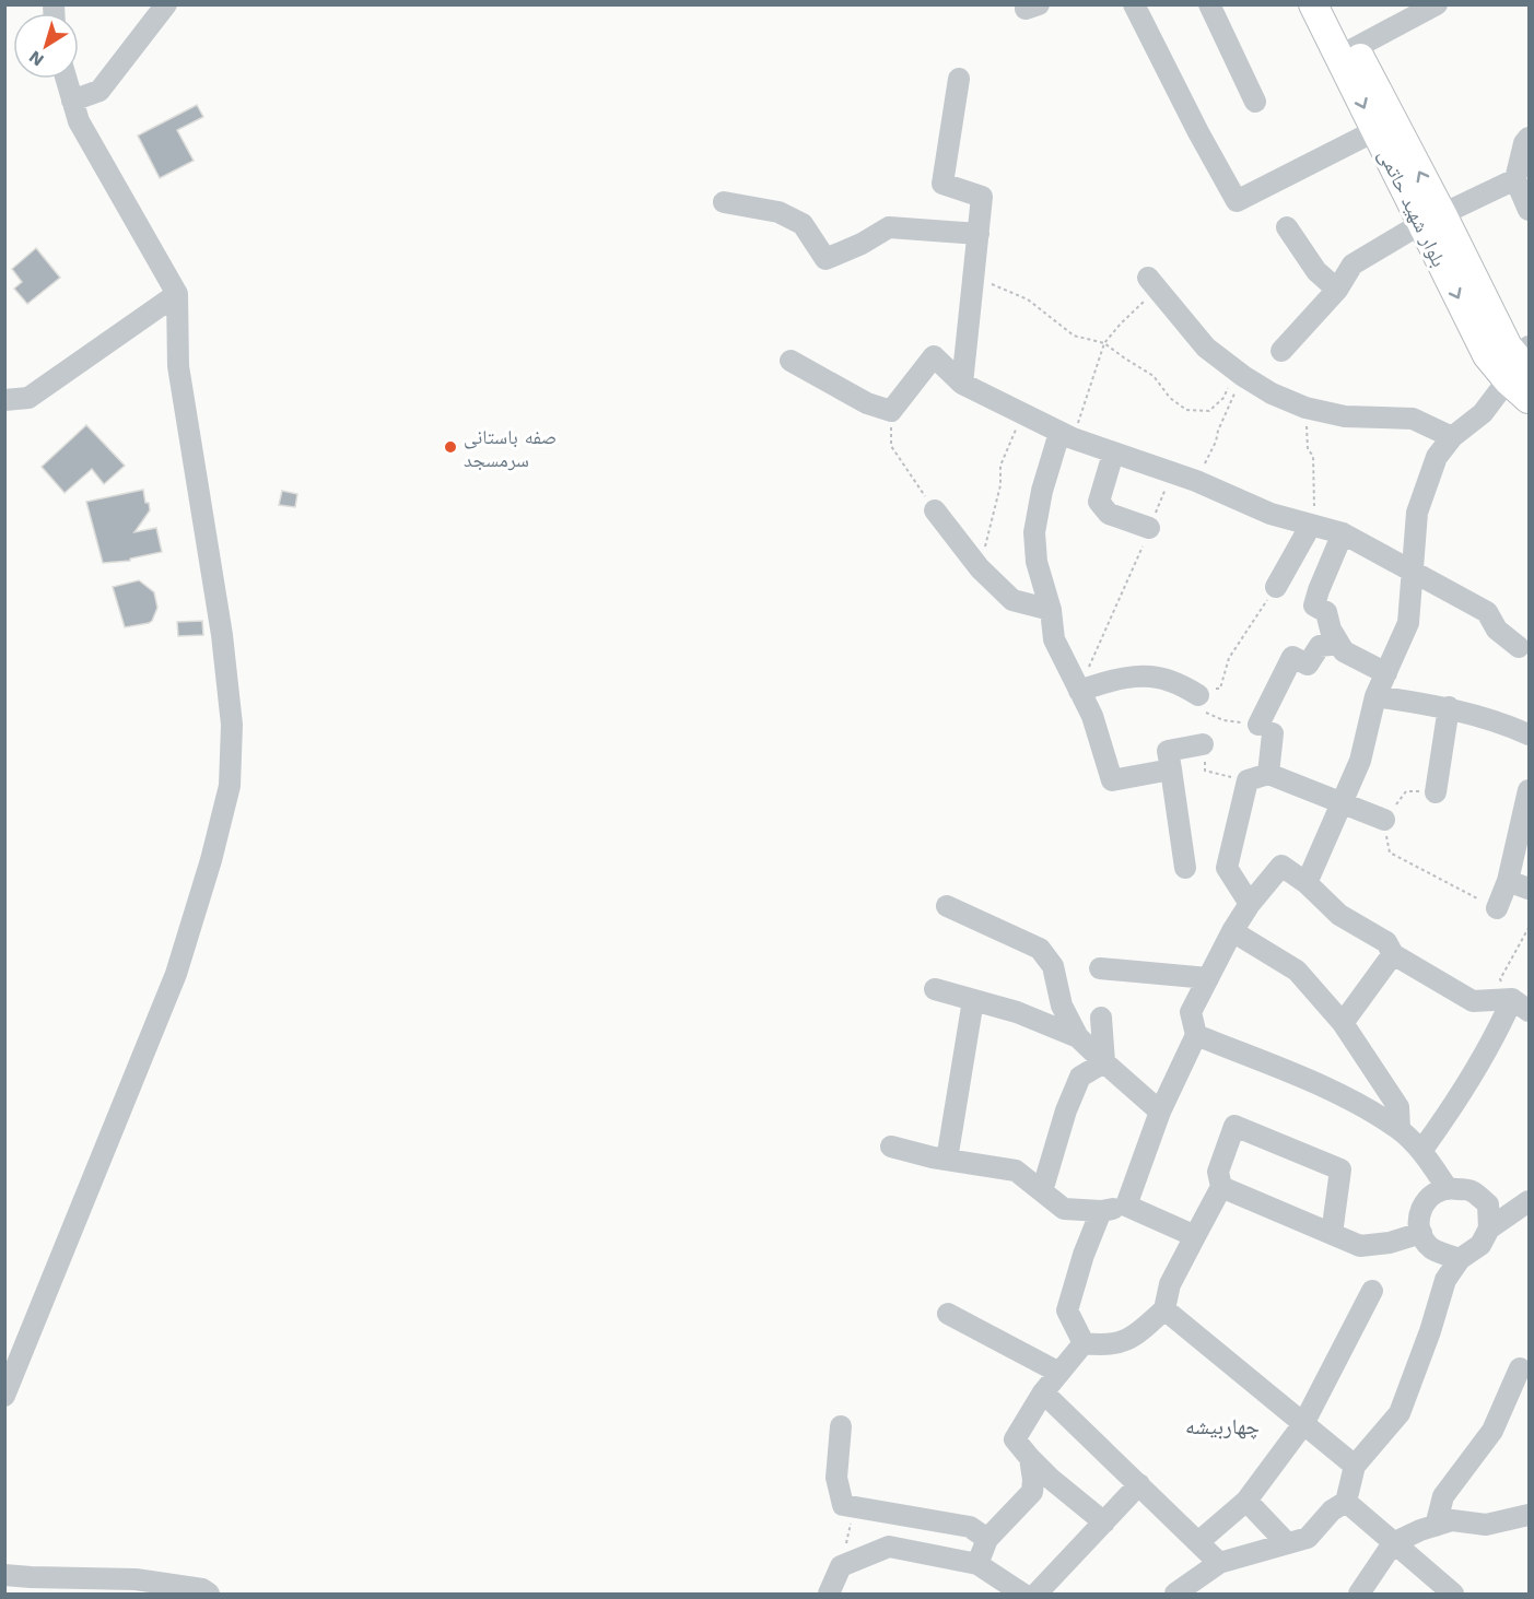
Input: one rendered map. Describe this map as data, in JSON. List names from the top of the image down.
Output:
{
  "streets": {
    "main road": ["بلوار شهید حاتمی"]
  },
  "districts": ["چهاربیشه"],
  "places": ["صفه باستانی سرمسجد"],
  "north": "bottom left"
}
